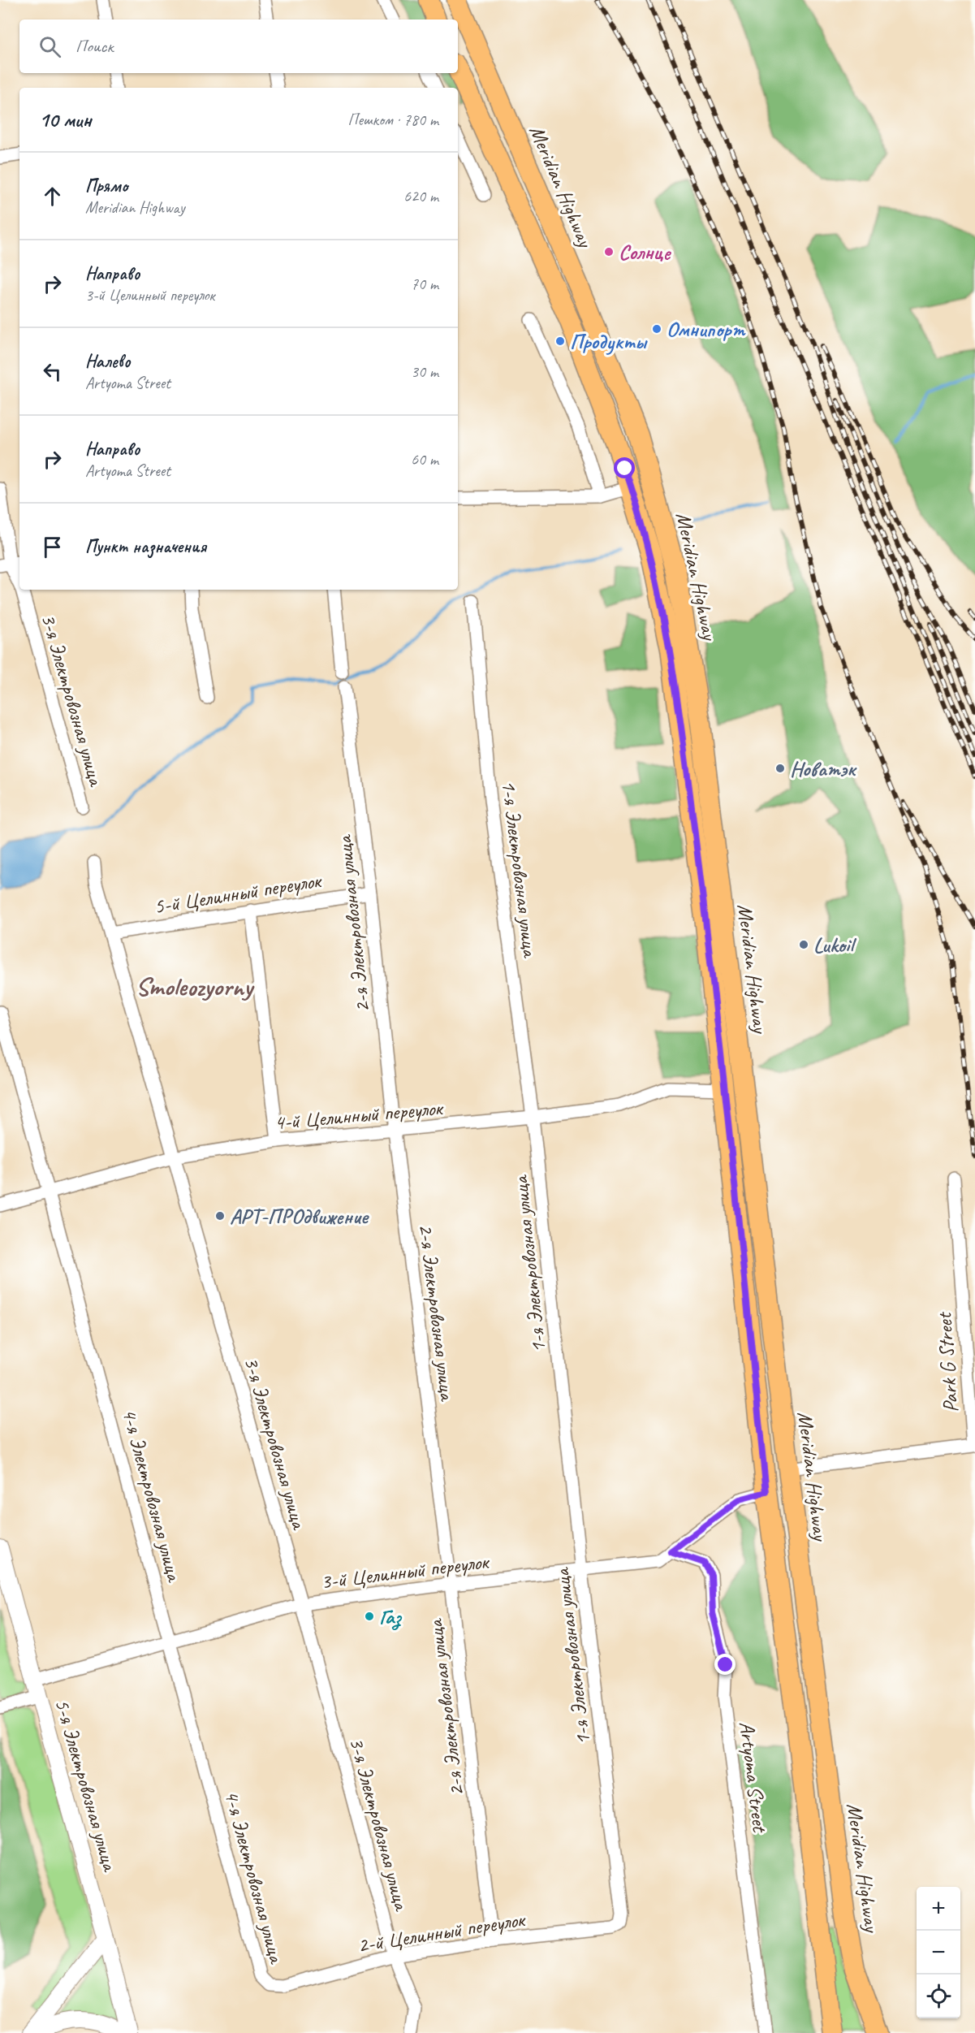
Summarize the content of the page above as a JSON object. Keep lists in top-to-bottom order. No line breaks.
{"streets":{"main road":["Meridian Highway"],"street":["3-я Электровозная улица","1-я Электровозная улица","5-й Целинный переулок","2-я Электровозная улица","4-й Целинный переулок","Park G Street","4-я Электровозная улица","3-й Целинный переулок","Artyoma Street","5-я Электровозная улица","2-й Целинный переулок"]},"crossings":[["Meridian Highway","4-й Целинный переулок"],["Meridian Highway","Park G Street"],["Meridian Highway","3-й Целинный переулок"],["3-я Электровозная улица","5-й Целинный переулок"],["3-я Электровозная улица","4-й Целинный переулок"],["3-я Электровозная улица","3-й Целинный переулок"],["3-я Электровозная улица","2-й Целинный переулок"],["1-я Электровозная улица","4-й Целинный переулок"],["1-я Электровозная улица","3-й Целинный переулок"],["1-я Электровозная улица","2-й Целинный переулок"],["5-й Целинный переулок","2-я Электровозная улица"],["2-я Электровозная улица","4-й Целинный переулок"],["2-я Электровозная улица","3-й Целинный переулок"],["2-я Электровозная улица","2-й Целинный переулок"],["4-й Целинный переулок","4-я Электровозная улица"],["4-я Электровозная улица","3-й Целинный переулок"],["4-я Электровозная улица","2-й Целинный переулок"],["3-й Целинный переулок","Artyoma Street"],["3-й Целинный переулок","5-я Электровозная улица"]],"districts":["Smoleozyorny"],"places":["Солнце","Омнипорт","Продукты","Новатэк","Lukoil","АРТ-ПРОдвижение","Газ"],"page":{"search":"Поиск","heading":["10 мин","Пешком · 780 m"],"list":[["Прямо","Meridian Highway","620 m"],["Направо","3-й Целинный переулок","70 m"],["Налево","Artyoma Street","30 m"],["Направо","Artyoma Street","60 m"],"Пункт назначения"],"map_buttons":["+","−"]}}
